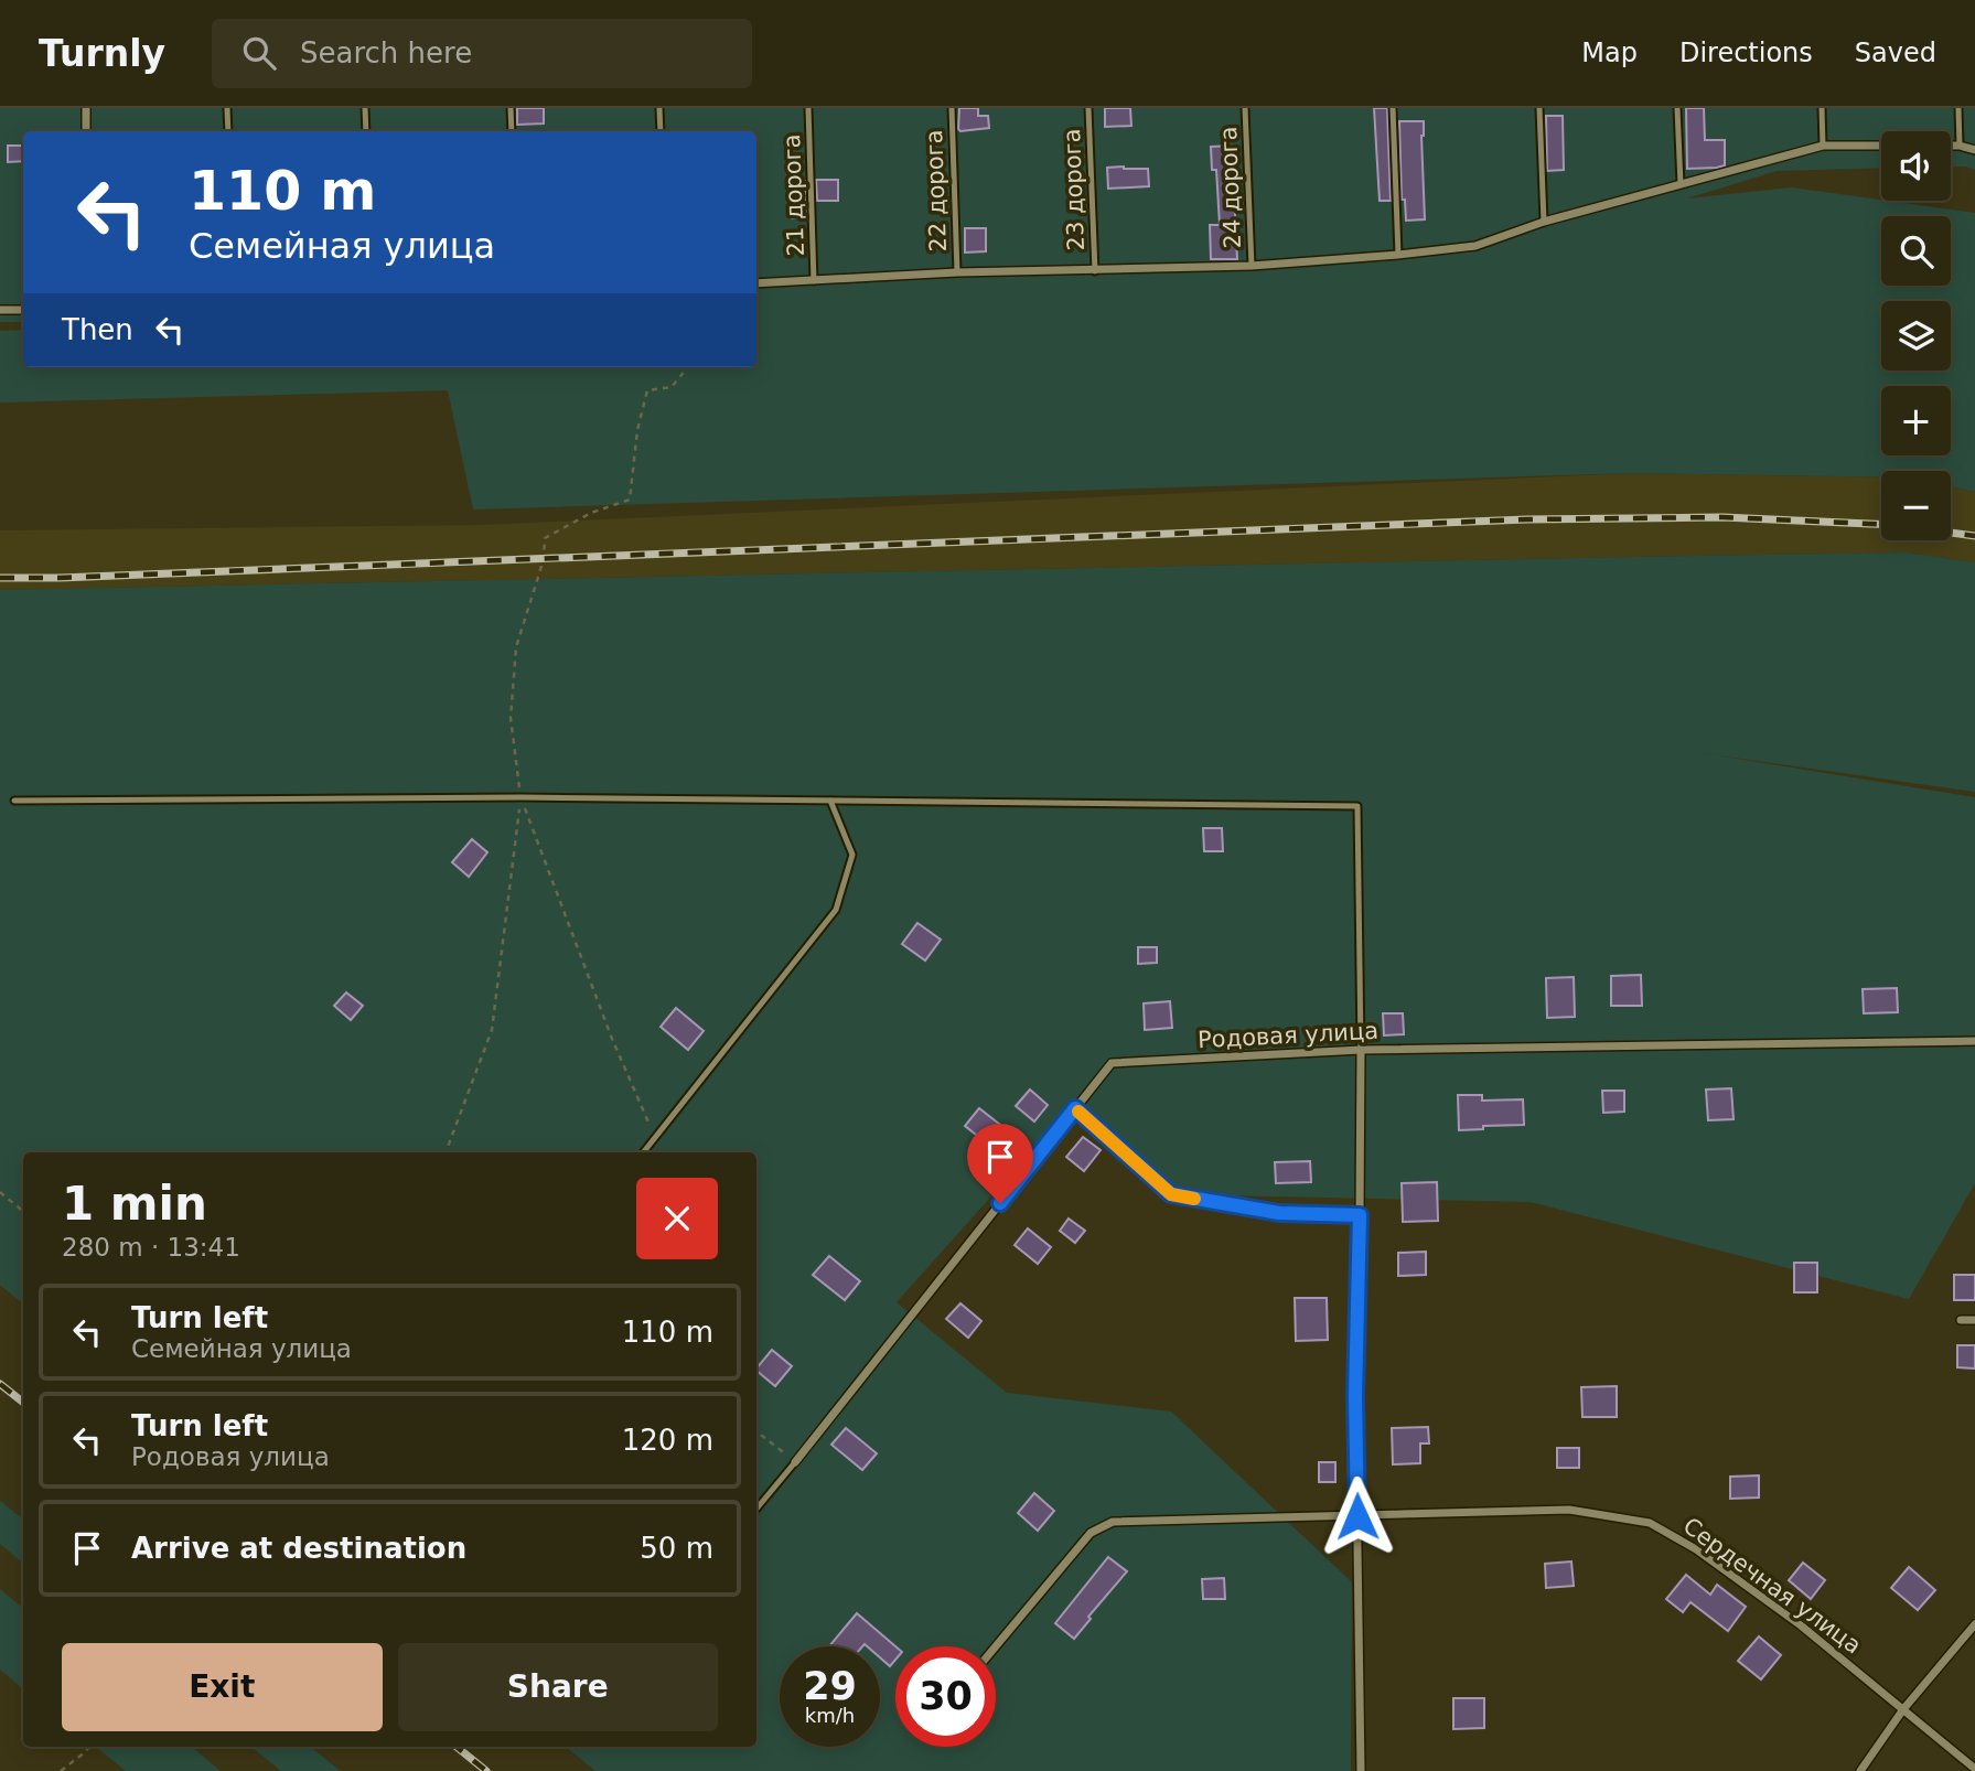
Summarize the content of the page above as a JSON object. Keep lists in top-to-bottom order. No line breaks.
{"streets":{"street":["Родовая улица","Сердечная улица"],"lane":["24 дорога","23 дорога","22 дорога","21 дорога"]},"page":{"header":"Turnly","search":"Search here","nav":["Map","Directions","Saved"],"map_buttons":["+","−"],"turn":["110 m","Семейная улица"],"then":"Then","heading":["1 min","280 m · 13:41"],"list":[{"name":"Turn left","note":"Семейная улица","value":"110 m"},{"name":"Turn left","note":"Родовая улица","value":"120 m"},{"name":"Arrive at destination","value":"50 m"}],"buttons":["Exit","Share"],"speed":"29 km/h","limit":"30"}}
